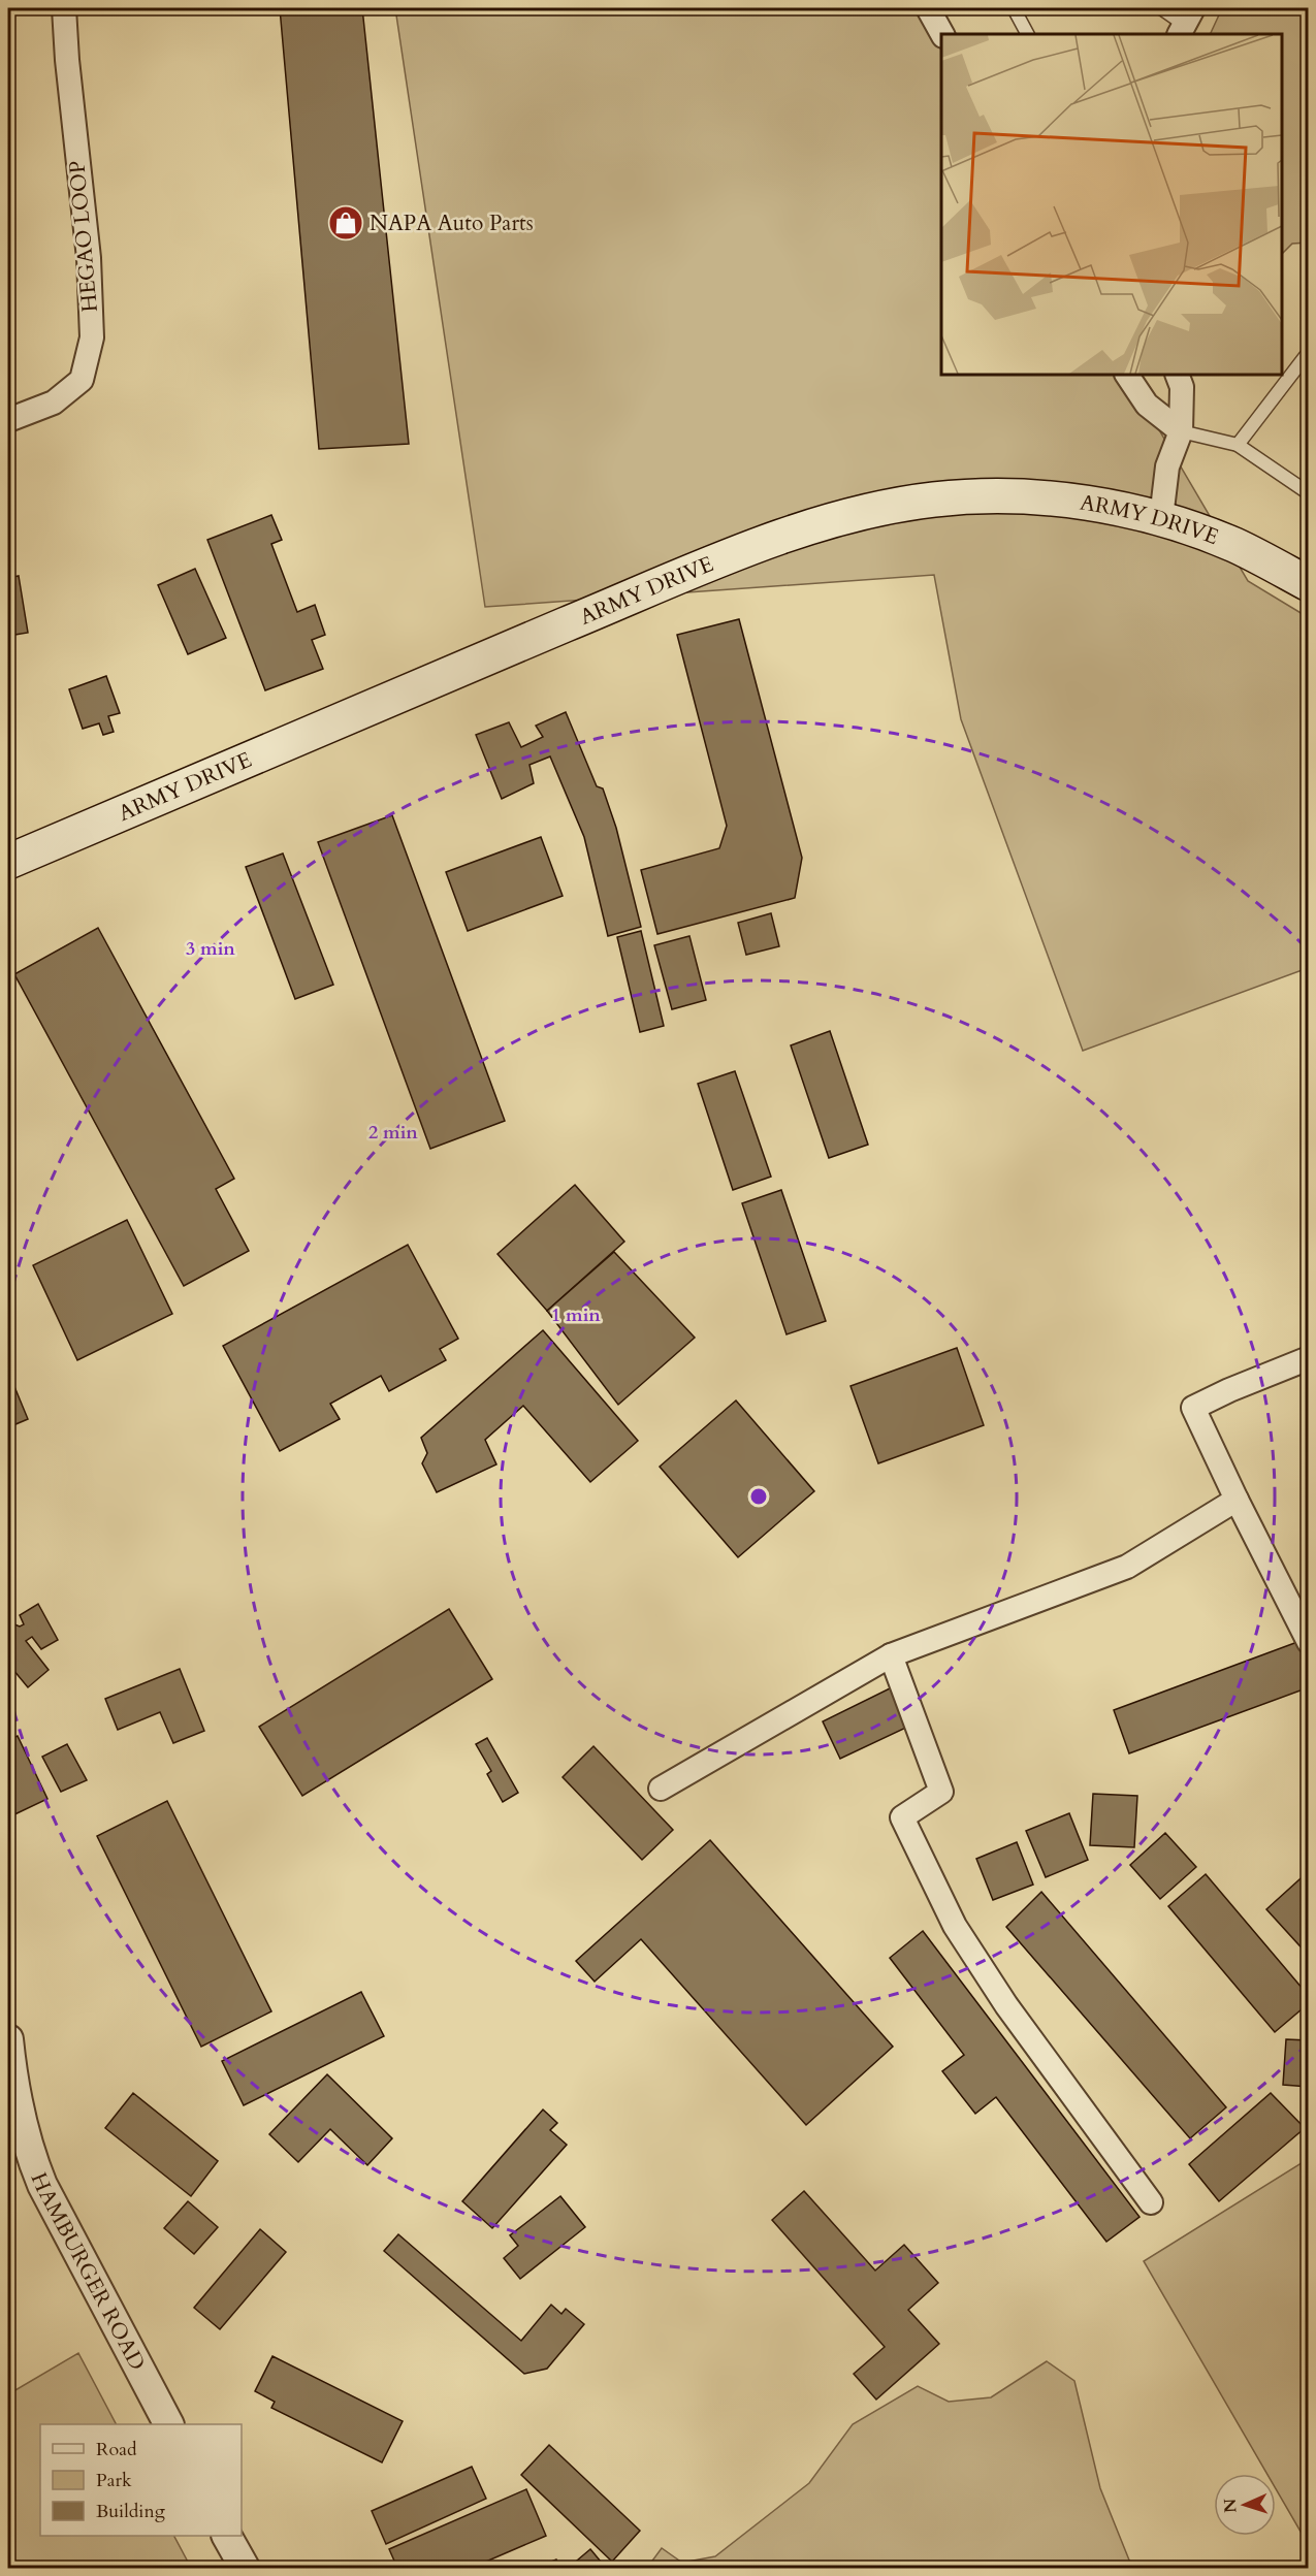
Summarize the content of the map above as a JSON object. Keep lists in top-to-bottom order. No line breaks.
{"streets":{"main road":["ARMY DRIVE"],"street":["HEGAO LOOP","HAMBURGER ROAD"]},"places":{"shop":["NAPA Auto Parts"]},"legend":["Road","Park","Building"],"north":"left","rings":["3 min","2 min","1 min"]}
